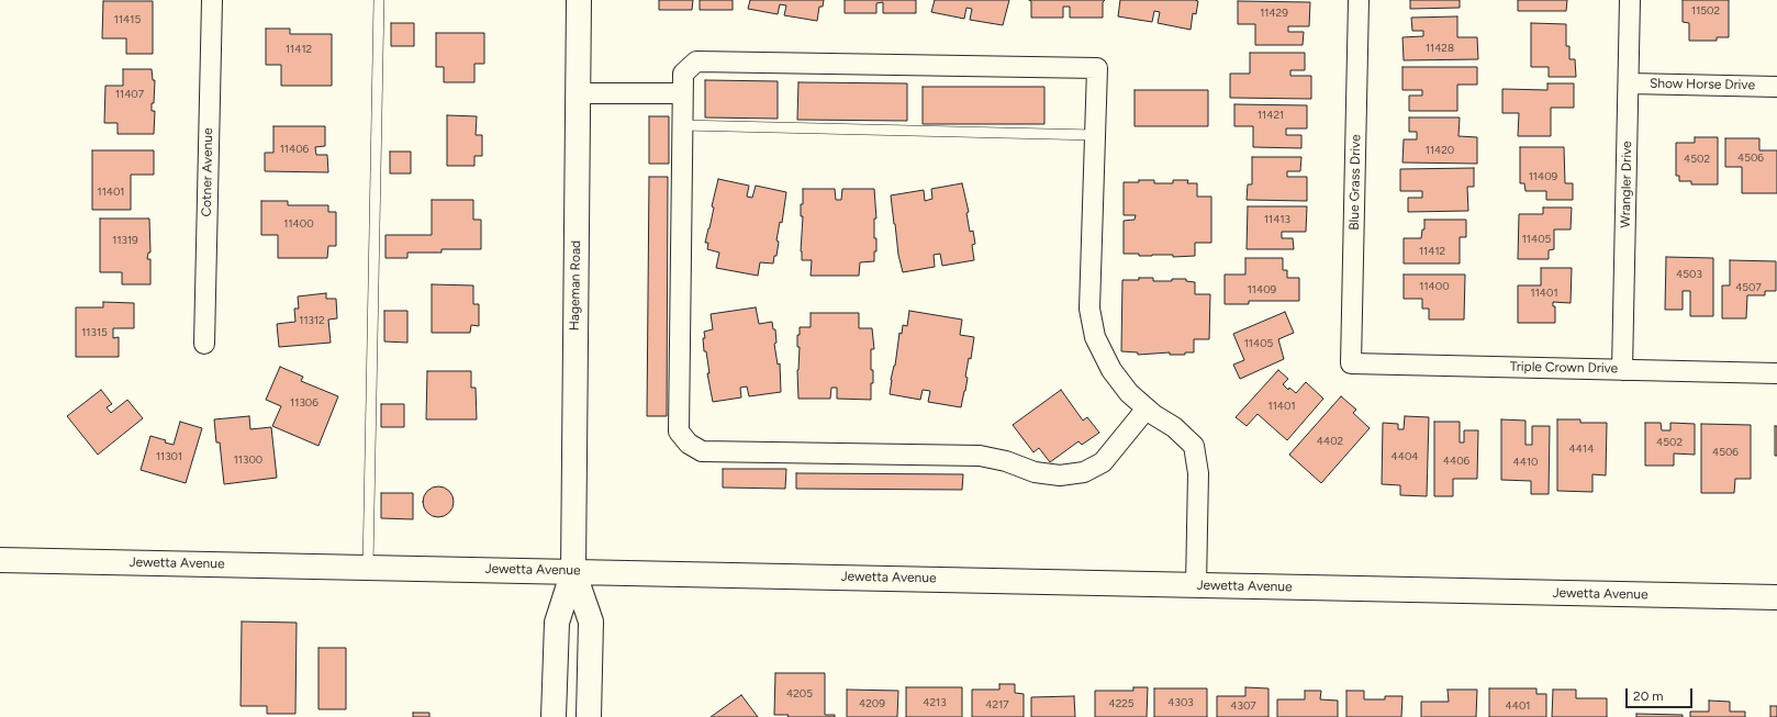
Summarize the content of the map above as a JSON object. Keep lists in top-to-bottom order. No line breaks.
{"streets":{"street":["Show Horse Drive","Cotner Avenue","Blue Grass Drive","Wrangler Drive","Hageman Road","Triple Crown Drive","Jewetta Avenue"]},"crossings":[["Show Horse Drive","Wrangler Drive"],["Blue Grass Drive","Triple Crown Drive"],["Wrangler Drive","Triple Crown Drive"],["Hageman Road","Jewetta Avenue"]],"house_numbers":["11502","11429","11415","11428","11412","11407","11421","11406","11420","4506","4502","11409","11401","11413","11400","11405","11319","11412","4503","11400","4507","11409","11401","11312","11315","11405","11306","11401","4402","4502","4414","4506","11301","4404","11300","4406","4410","4205","4213","4303","4209","4225","4217","4307","4401"],"scale_bar":"20 m"}
